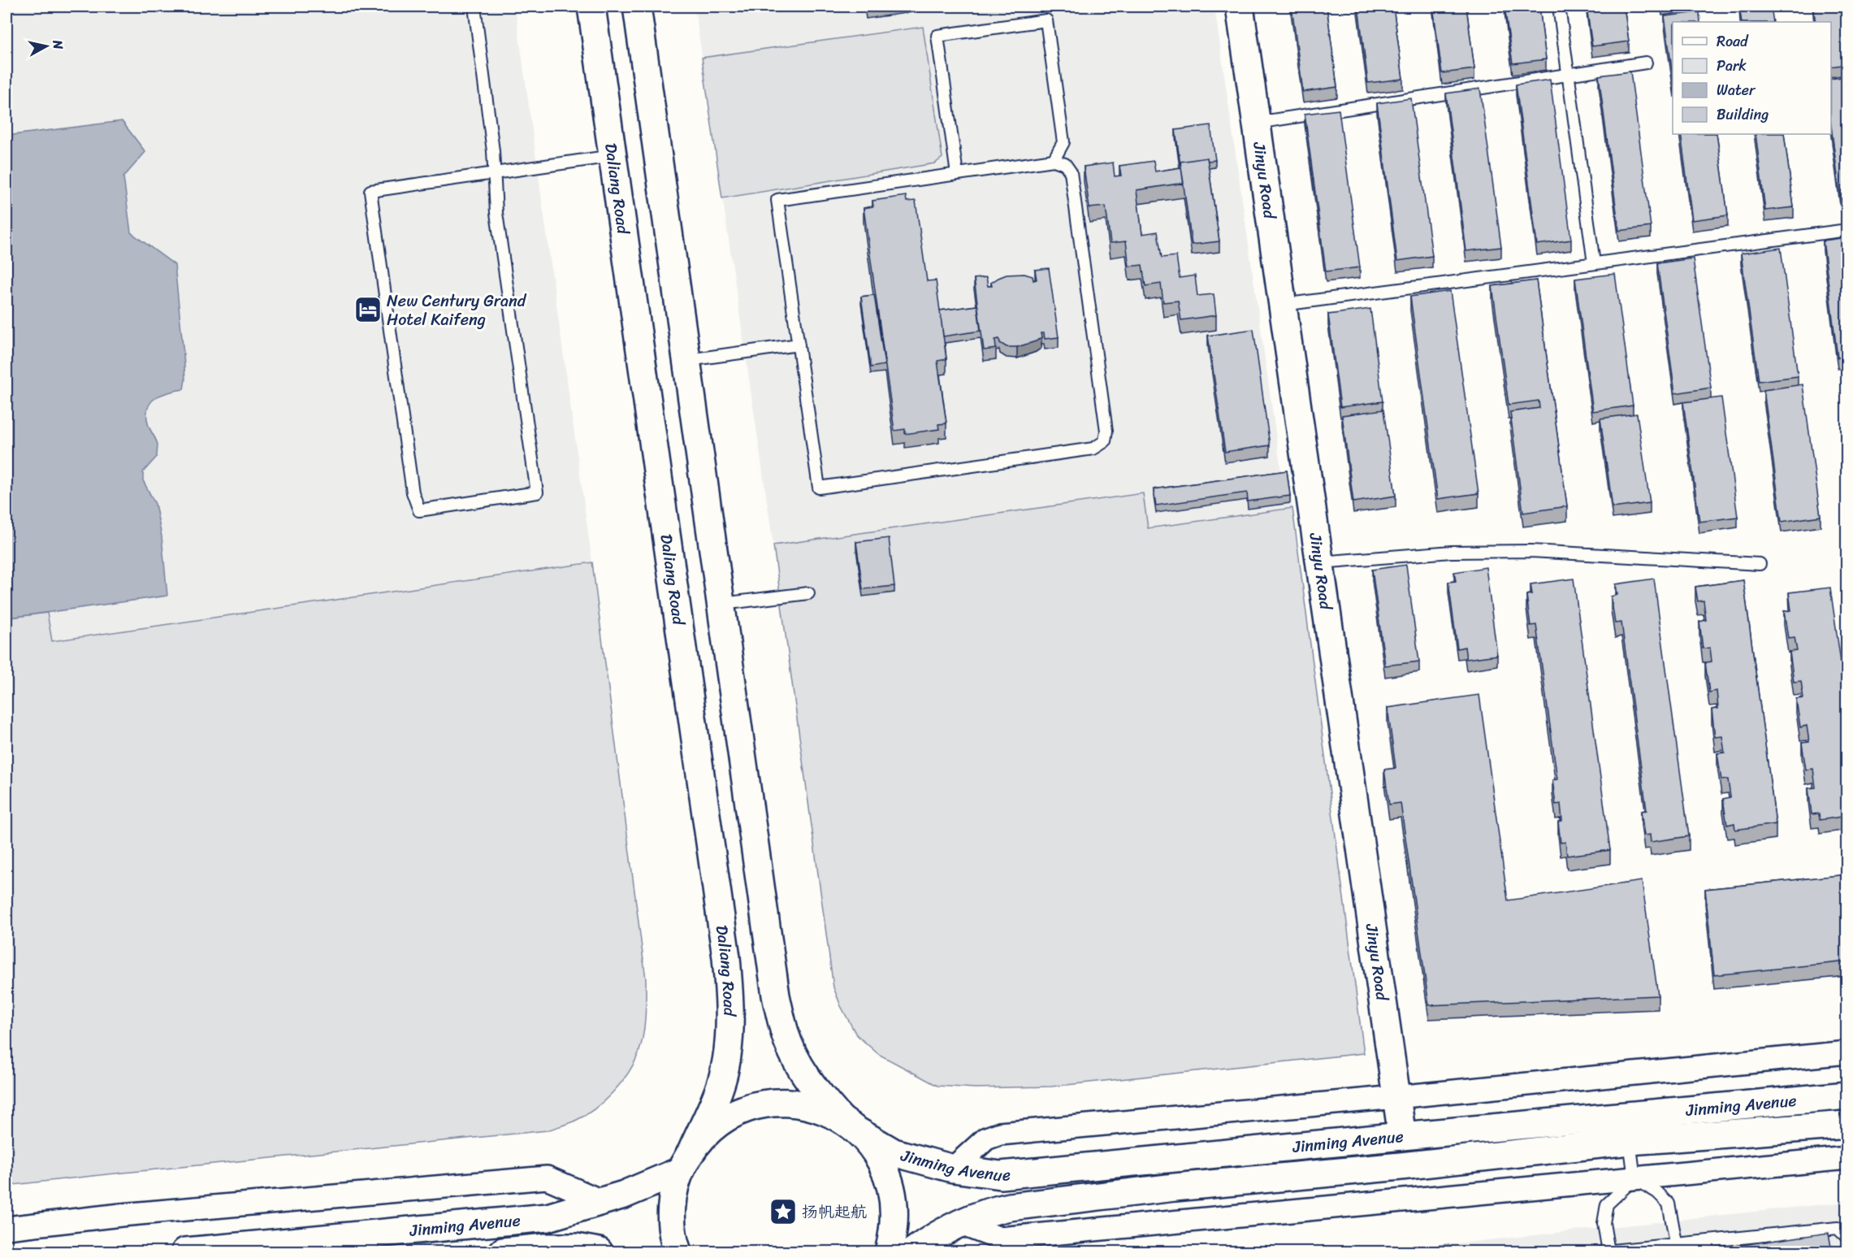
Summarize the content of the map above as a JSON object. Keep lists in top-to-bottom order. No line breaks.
{"streets":{"main road":["Jinyu Road","Daliang Road","Jinming Avenue"]},"crossings":[["Jinyu Road","Jinming Avenue"],["Daliang Road","Jinming Avenue"]],"places":{"hotel":["New Century Grand Hotel Kaifeng"],"place":["扬帆起航"]},"legend":["Road","Park","Water","Building"],"north":"right"}
